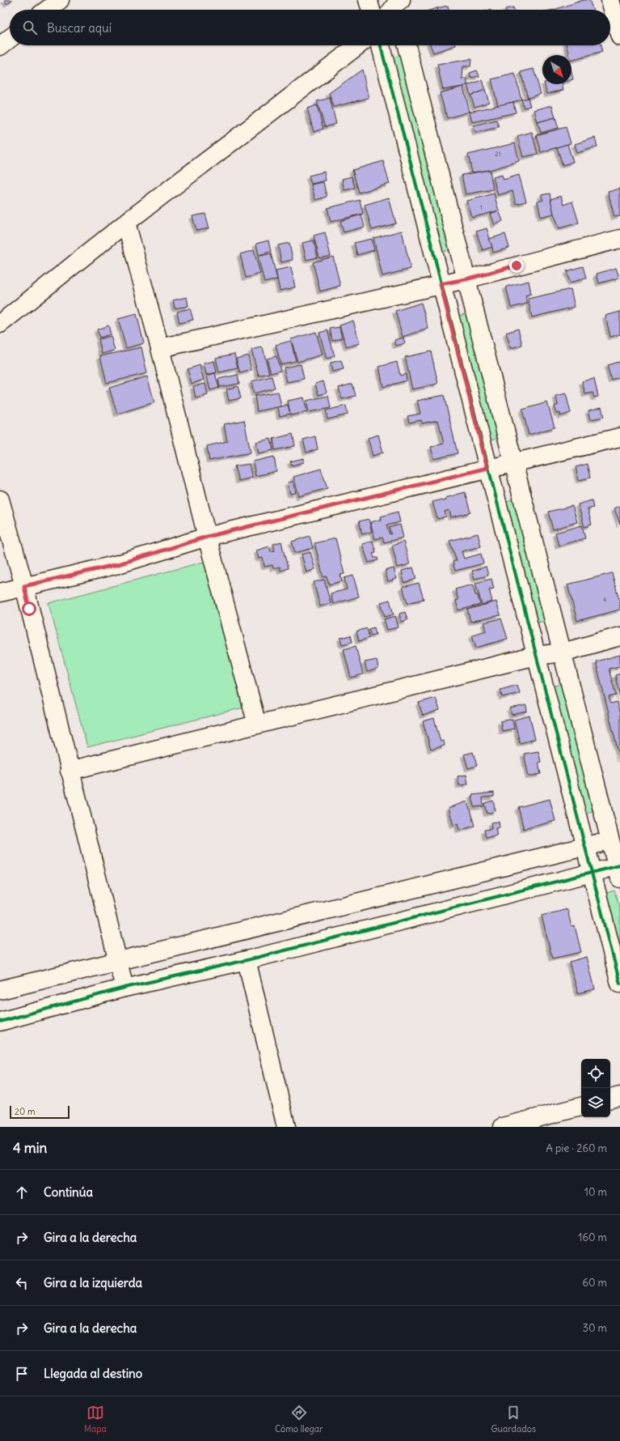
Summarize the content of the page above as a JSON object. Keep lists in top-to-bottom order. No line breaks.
{"house_numbers":["21","1","4"],"scale_bar":"20 m","north":"bottom right","page":{"search":"Buscar aquí","scale":"20 m","heading":["4 min","A pie · 260 m"],"list":[["Continúa","10 m"],["Gira a la derecha","160 m"],["Gira a la izquierda","60 m"],["Gira a la derecha","30 m"],"Llegada al destino"],"nav":["Mapa","Cómo llegar","Guardados"]}}
